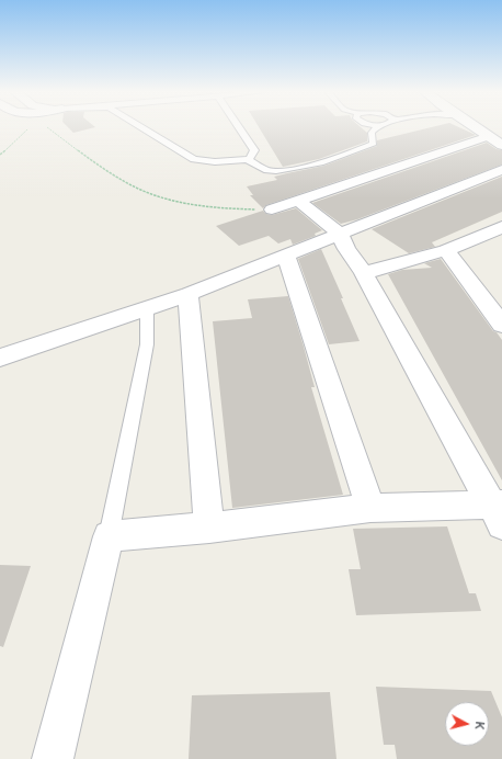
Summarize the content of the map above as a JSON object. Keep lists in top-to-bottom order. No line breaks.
{"north":"right"}
